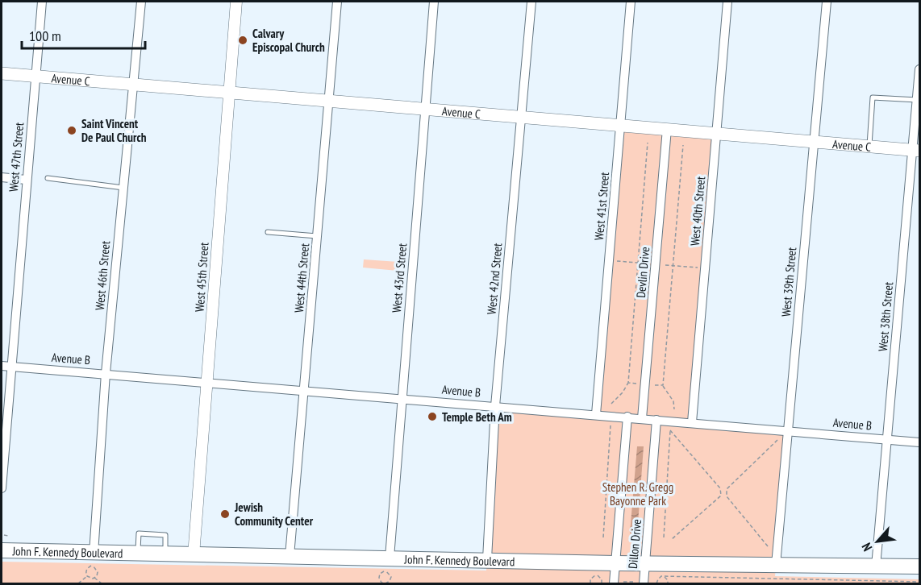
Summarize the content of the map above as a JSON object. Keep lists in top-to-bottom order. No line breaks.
{"streets":{"main road":["Avenue C","John F. Kennedy Boulevard"],"street":["West 47th Street","West 41st Street","West 40th Street","Devlin Drive","West 46th Street","West 45th Street","West 44th Street","West 43rd Street","West 42nd Street","West 39th Street","West 38th Street","Avenue B","Dillon Drive"]},"crossings":[["Avenue C","West 47th Street"],["Avenue C","West 41st Street"],["Avenue C","West 40th Street"],["Avenue C","Devlin Drive"],["Avenue C","West 46th Street"],["Avenue C","West 45th Street"],["Avenue C","West 44th Street"],["Avenue C","West 43rd Street"],["Avenue C","West 42nd Street"],["Avenue C","West 39th Street"],["Avenue C","West 38th Street"],["West 47th Street","Avenue B"],["West 41st Street","Avenue B"],["West 40th Street","Avenue B"],["Devlin Drive","Avenue B"],["West 46th Street","Avenue B"],["West 46th Street","John F. Kennedy Boulevard"],["West 45th Street","Avenue B"],["West 45th Street","John F. Kennedy Boulevard"],["West 44th Street","Avenue B"],["West 44th Street","John F. Kennedy Boulevard"],["West 43rd Street","Avenue B"],["West 43rd Street","John F. Kennedy Boulevard"],["West 42nd Street","Avenue B"],["West 42nd Street","John F. Kennedy Boulevard"],["West 39th Street","Avenue B"],["West 39th Street","John F. Kennedy Boulevard"],["West 38th Street","Avenue B"],["West 38th Street","John F. Kennedy Boulevard"],["Avenue B","Dillon Drive"],["Dillon Drive","John F. Kennedy Boulevard"]],"parks":["Stephen R. Gregg Bayonne Park"],"places":["Calvary Episcopal Church","Saint Vincent De Paul Church","Temple Beth Am","Jewish Community Center"],"scale_bar":"100 m","north":"bottom left"}
